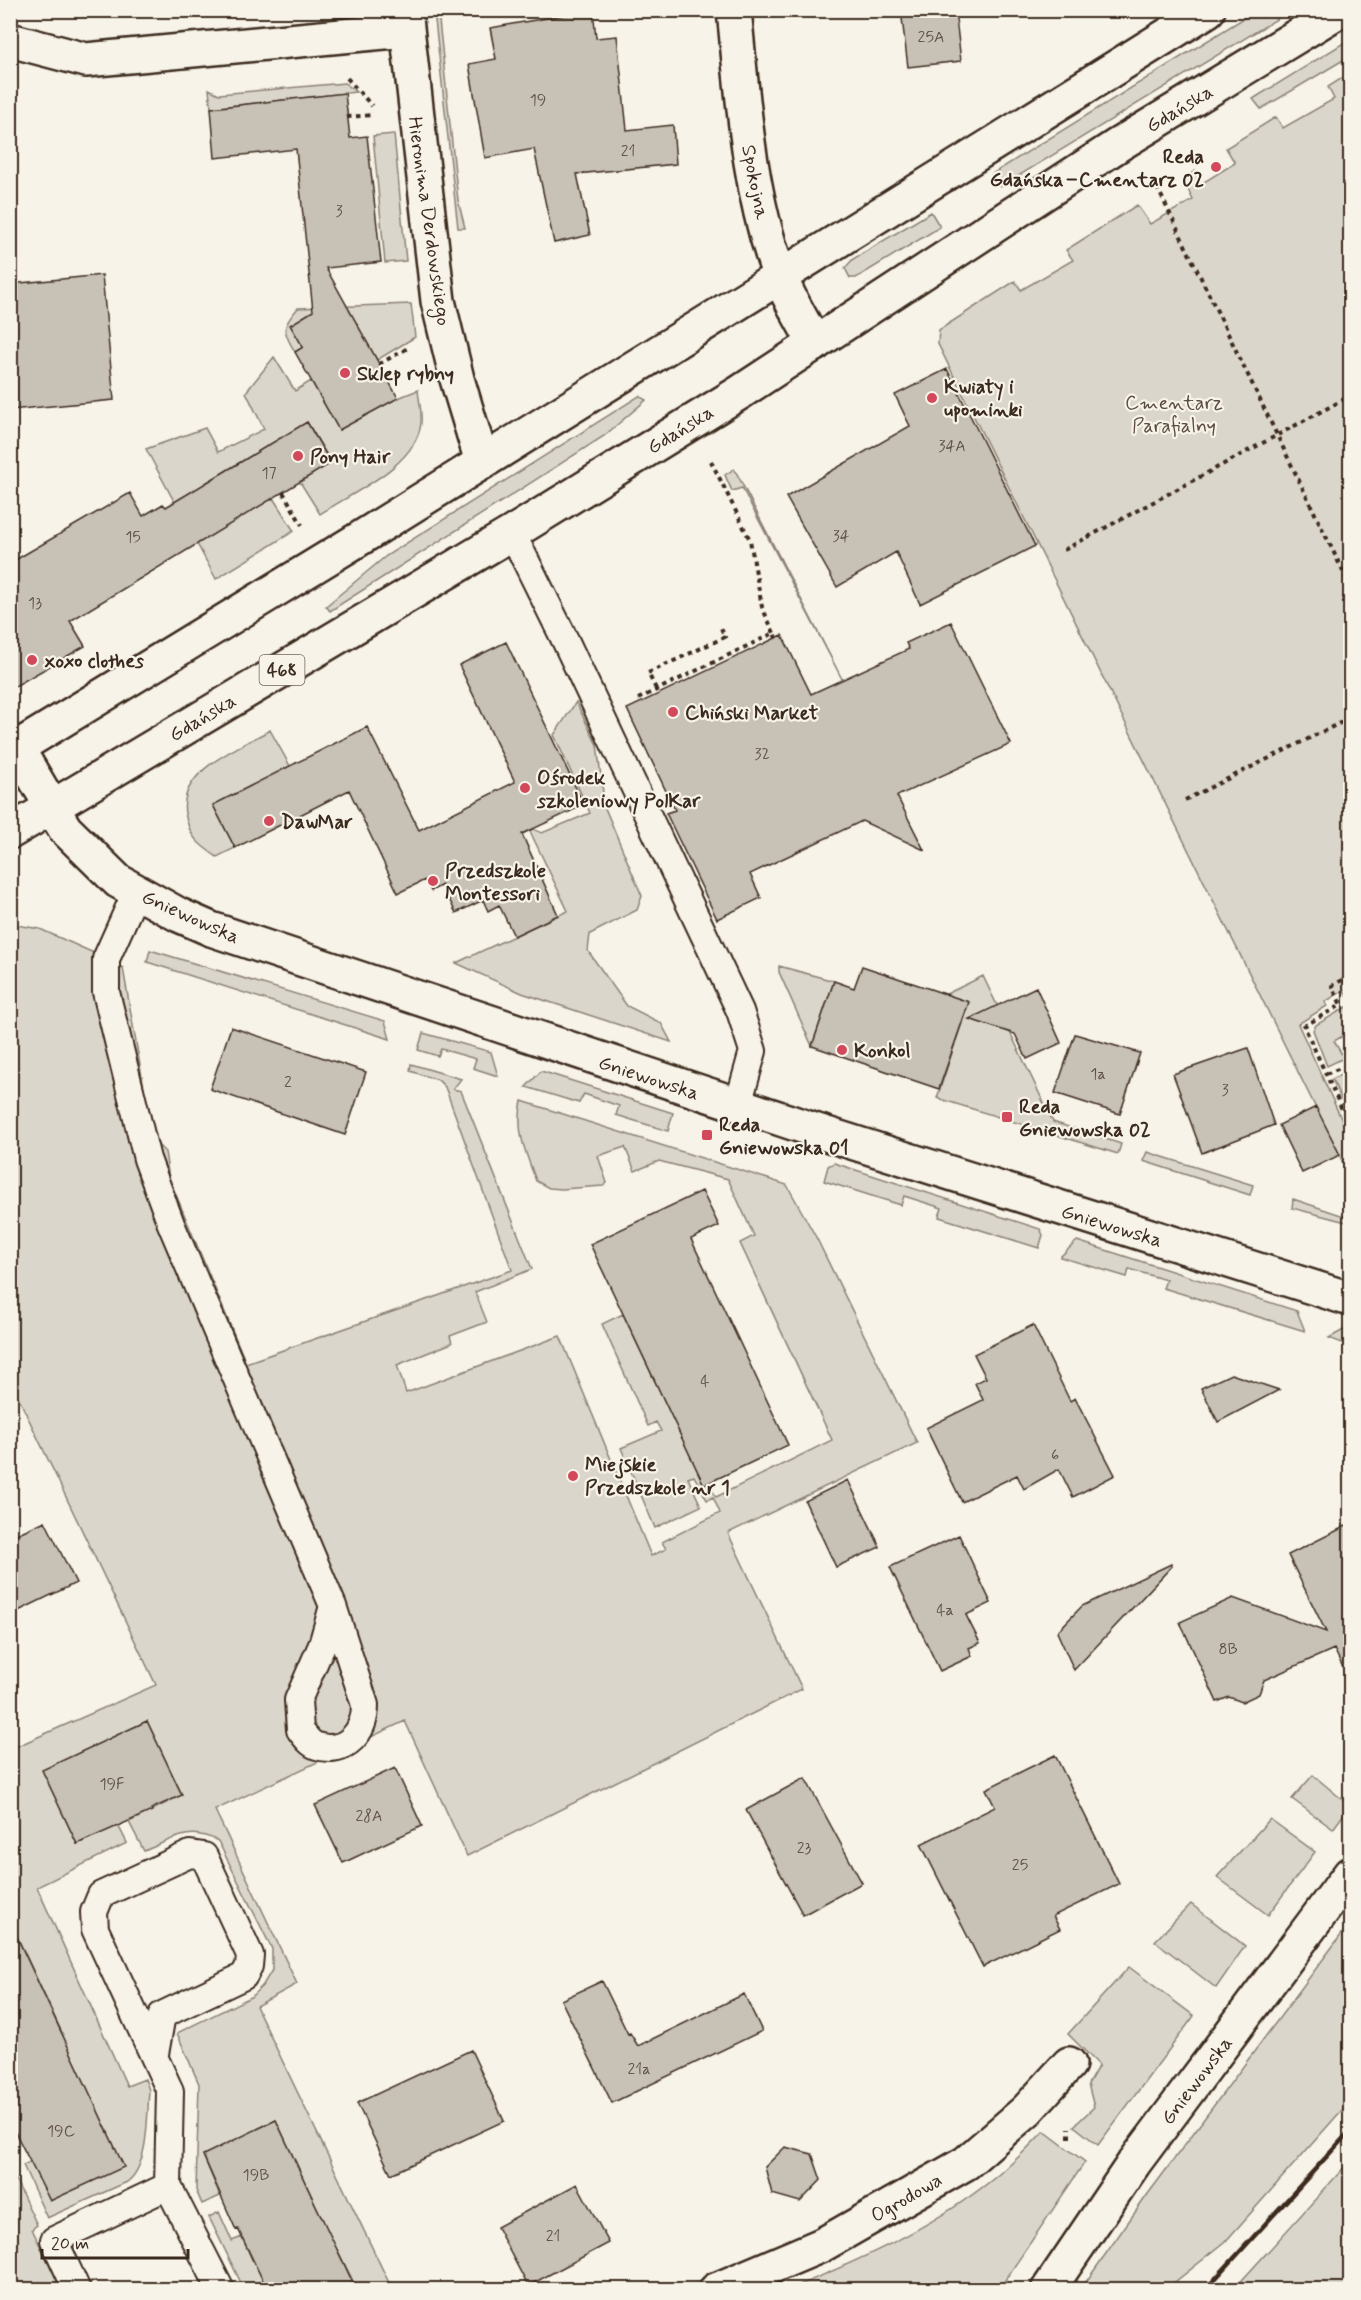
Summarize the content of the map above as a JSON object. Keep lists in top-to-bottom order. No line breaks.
{"streets":{"street":["Gdańska","Spokojna","Hieronima Derdowskiego","468","Gniewowska","Ogrodowa"]},"crossings":[["Gdańska","Spokojna"],["Gdańska","Gniewowska"]],"parks":["Cmentarz Parafialny"],"places":{"other":["Reda Gdańska–Cmentarz 02","Sklep rybny","Kwiaty i upominki","Pony Hair","xoxo clothes","Chiński Market","Ośrodek szkoleniowy PolKar","DawMar","Przedszkole Montessori","Konkol","Miejskie Przedszkole nr 1"],"transit":["Reda Gniewowska 02","Reda Gniewowska 01"]},"house_numbers":["25A","19","21","3","34A","17","34","15","13","32","1a","2","3","4","6","4a","8B","19F","28A","23","25","21a","19C","19B","21"],"scale_bar":"20 m"}
